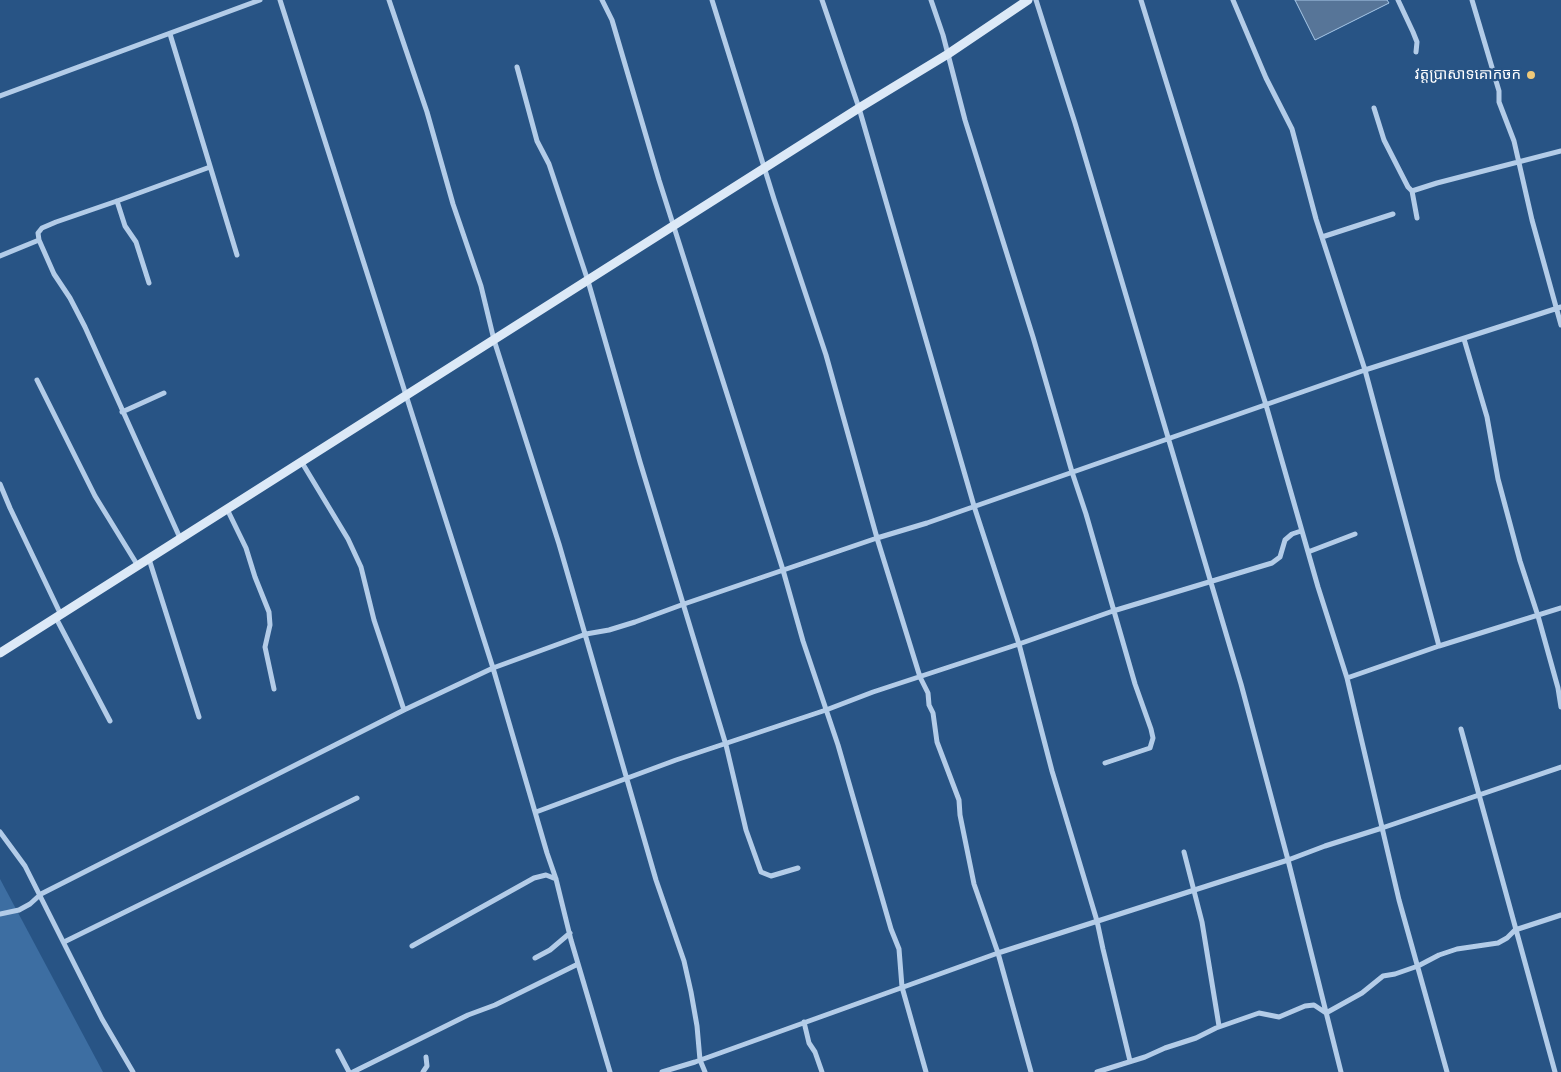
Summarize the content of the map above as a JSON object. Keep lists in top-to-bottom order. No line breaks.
{"places":["វត្តប្រាសាទគោកចក"]}
